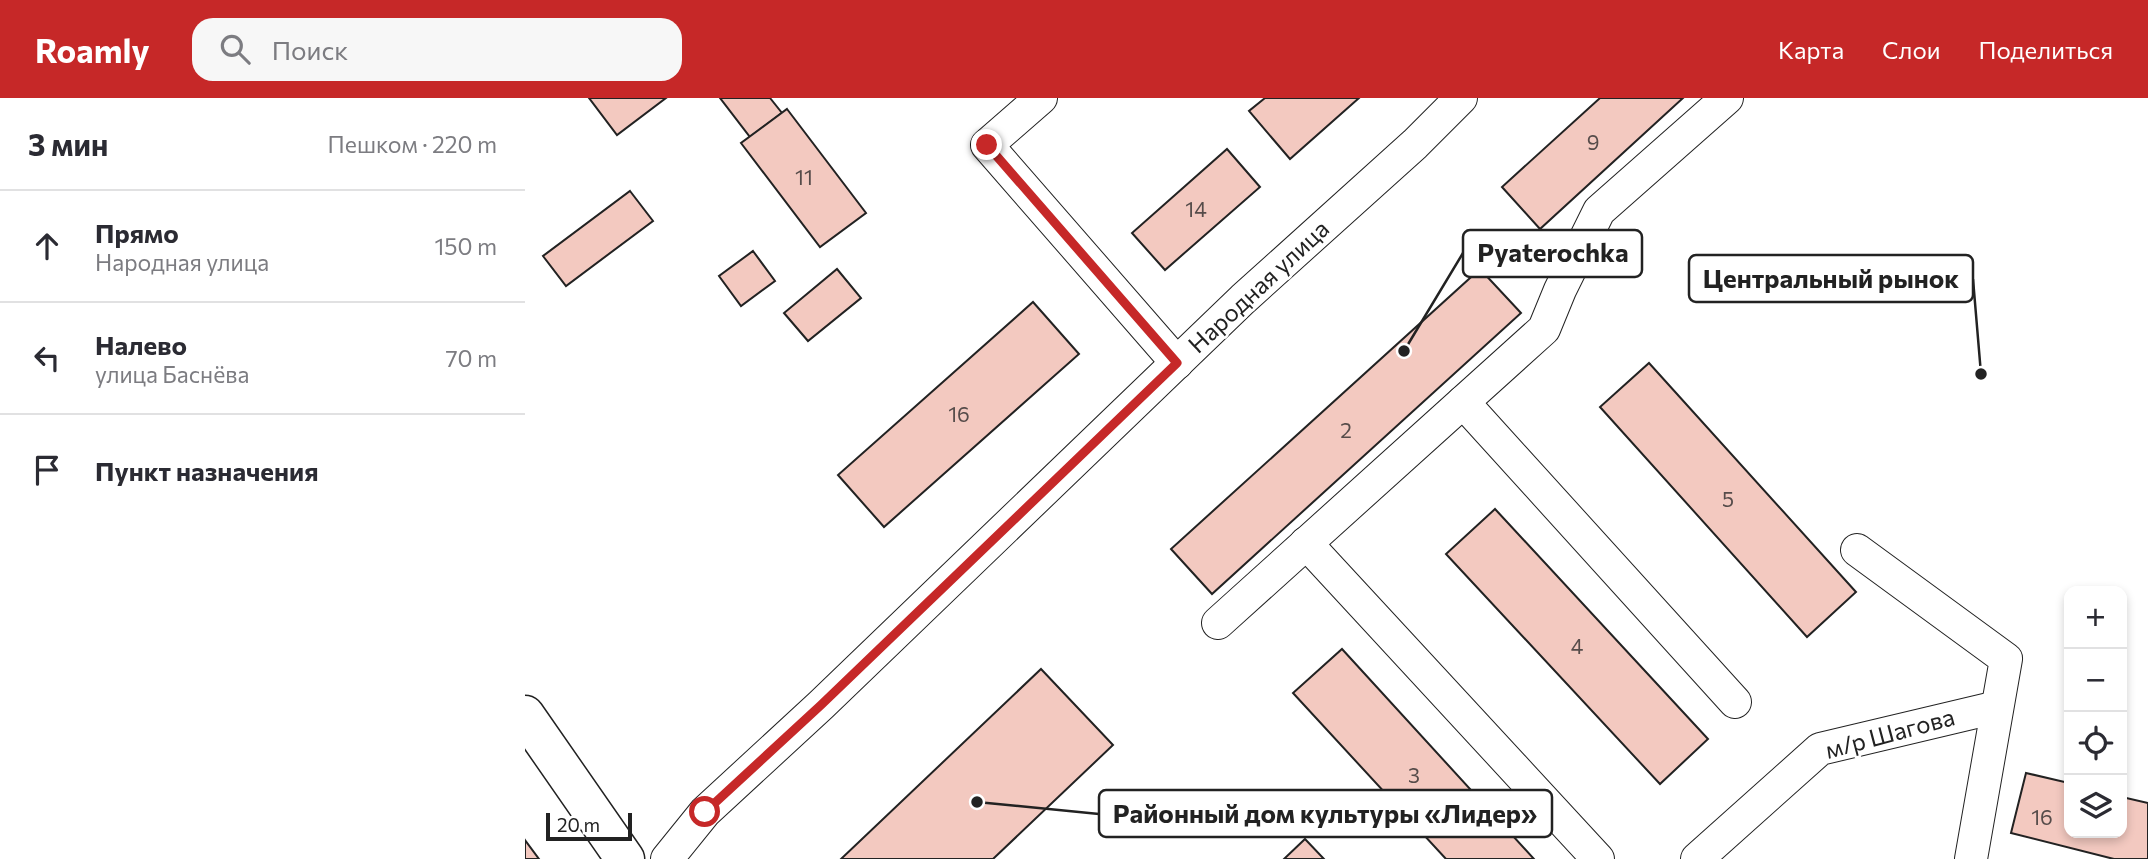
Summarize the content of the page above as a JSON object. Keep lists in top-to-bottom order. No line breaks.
{"streets":{"street":["Народная улица","м/р Шагова"]},"places":["Pyaterochka","Центральный рынок","Районный дом культуры «Лидер»"],"house_numbers":["9","11","14","16","2","5","4","3","16"],"scale_bar":"20 m","page":{"header":"Roamly","search":"Поиск","nav":["Карта","Слои","Поделиться"],"heading":["3 мин","Пешком · 220 m"],"list":[["Прямо","Народная улица","150 m"],["Налево","улица Баснёва","70 m"],"Пункт назначения"],"map_buttons":["+","−"],"scale":"20 m"}}
